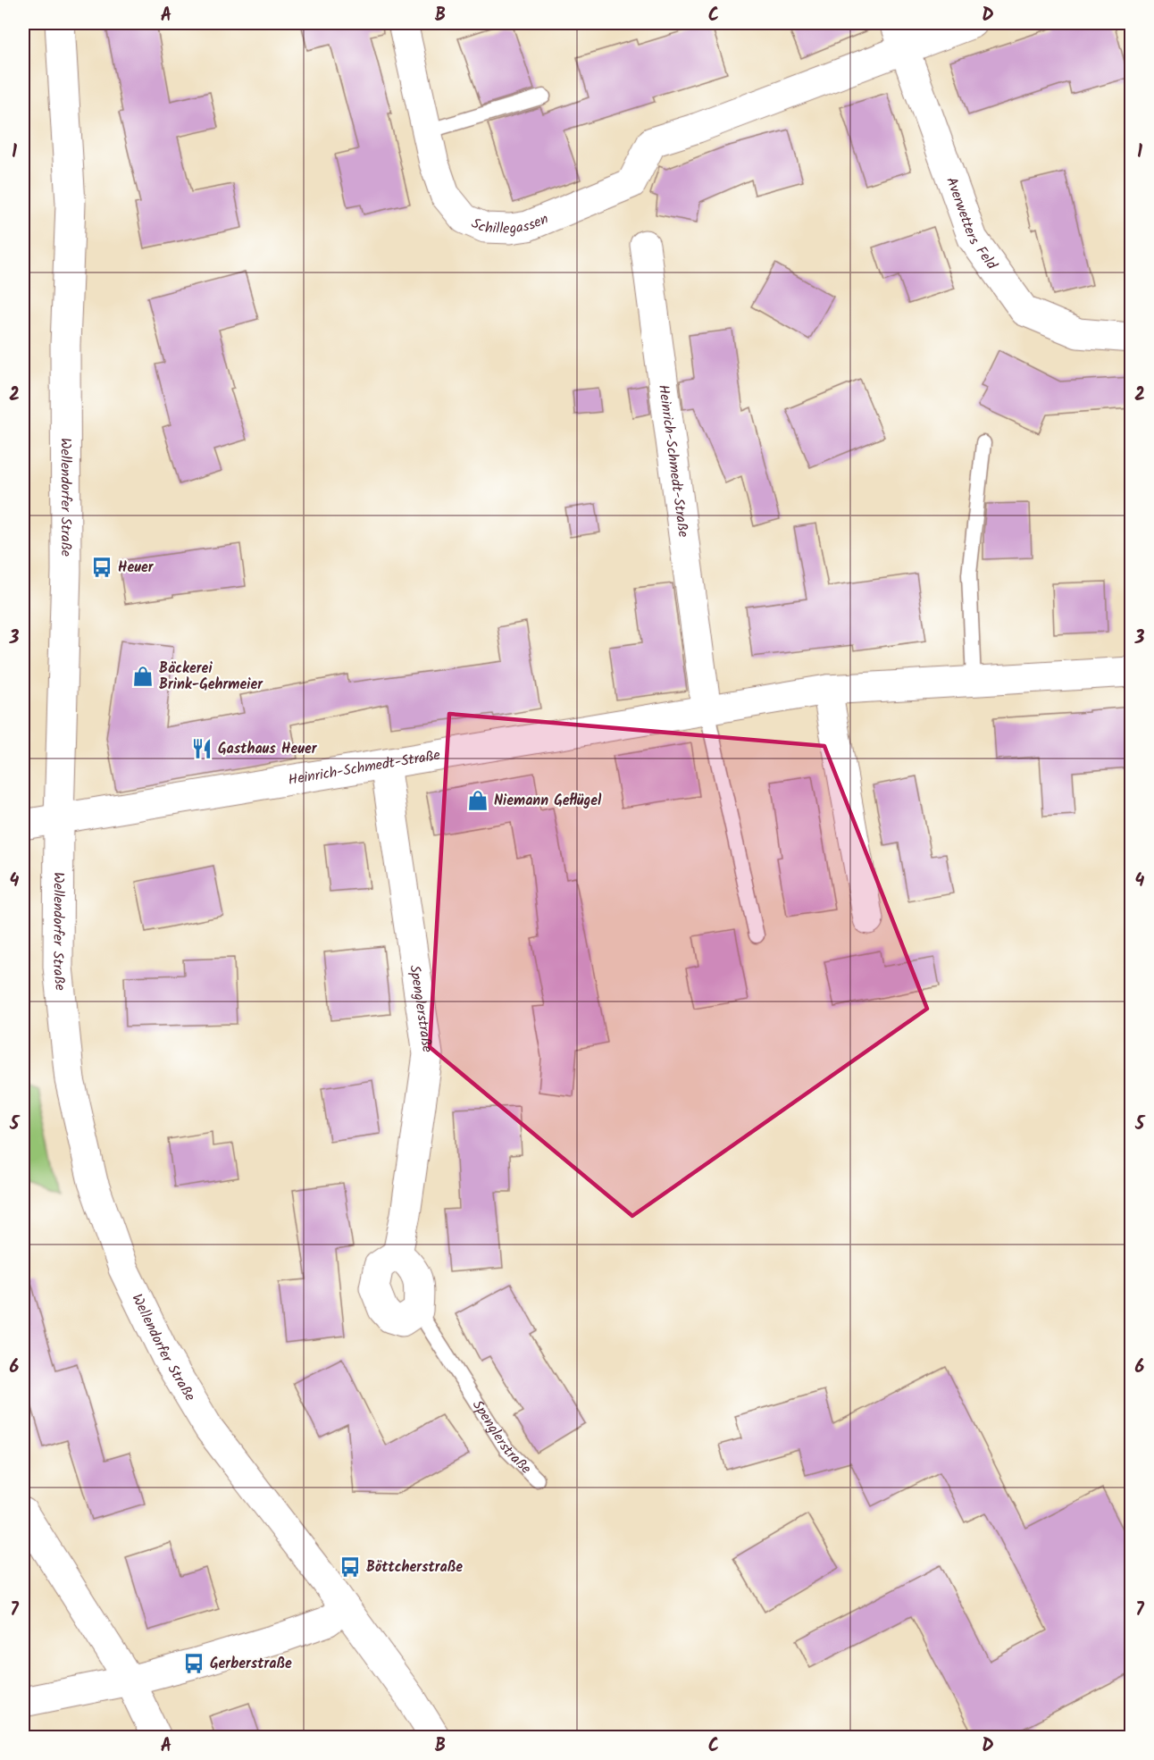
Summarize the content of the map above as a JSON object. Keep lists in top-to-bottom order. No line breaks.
{"streets":{"street":["Schillegassen","Averwetters Feld","Heinrich-Schmedt-Straße","Wellendorfer Straße","Spenglerstraße"]},"crossings":[["Schillegassen","Averwetters Feld"],["Heinrich-Schmedt-Straße","Wellendorfer Straße"],["Heinrich-Schmedt-Straße","Spenglerstraße"]],"places":{"bus stop":["Heuer","Böttcherstraße","Gerberstraße"],"shop":["Bäckerei Brink-Gehrmeier","Niemann Geflügel"],"restaurant":["Gasthaus Heuer"]},"grid":{"columns":["A","B","C","D"],"rows":["1","2","3","4","5","6","7"]}}
